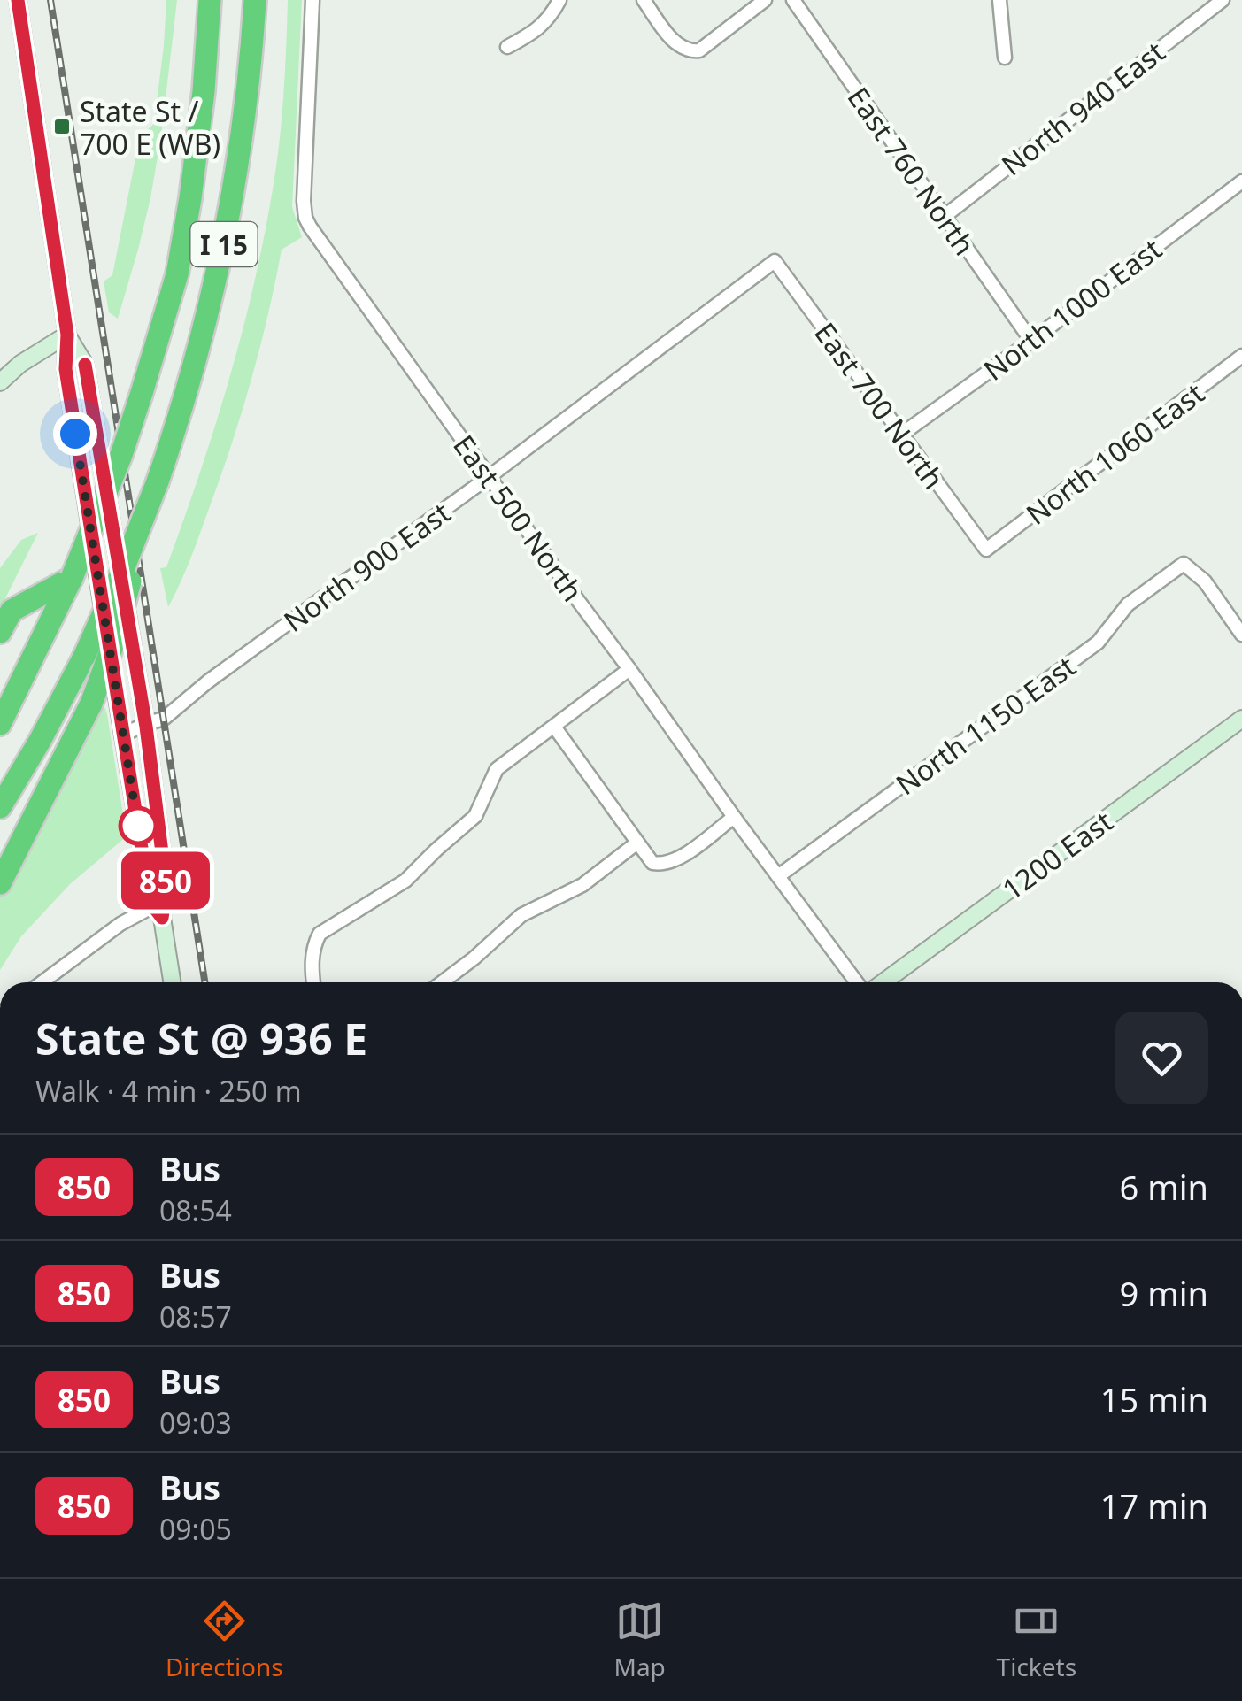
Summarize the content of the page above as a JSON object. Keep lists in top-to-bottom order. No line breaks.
{"streets":{"highway":["I 15"],"main road":["1200 East"],"street":["North 940 East","East 760 North","North 1000 East","East 700 North","North 1060 East","East 500 North","North 900 East","North 1150 East"]},"crossings":[["North 940 East","East 760 North"],["East 760 North","North 1000 East"],["North 1000 East","East 700 North"],["East 700 North","North 1060 East"],["East 700 North","North 900 East"],["East 500 North","North 900 East"],["East 500 North","North 1150 East"]],"places":{"transit":["State St / 700 E (WB)"]},"lines":["bus line 850"],"page":{"on_map":"850","heading":["State St @ 936 E","Walk · 4 min · 250 m"],"list":[{"mark":"850","name":"Bus","note":"08:54","value":"6 min"},{"mark":"850","name":"Bus","note":"08:57","value":"9 min"},{"mark":"850","name":"Bus","note":"09:03","value":"15 min"},{"mark":"850","name":"Bus","note":"09:05","value":"17 min"}],"tabs":["Directions","Map","Tickets"]}}
